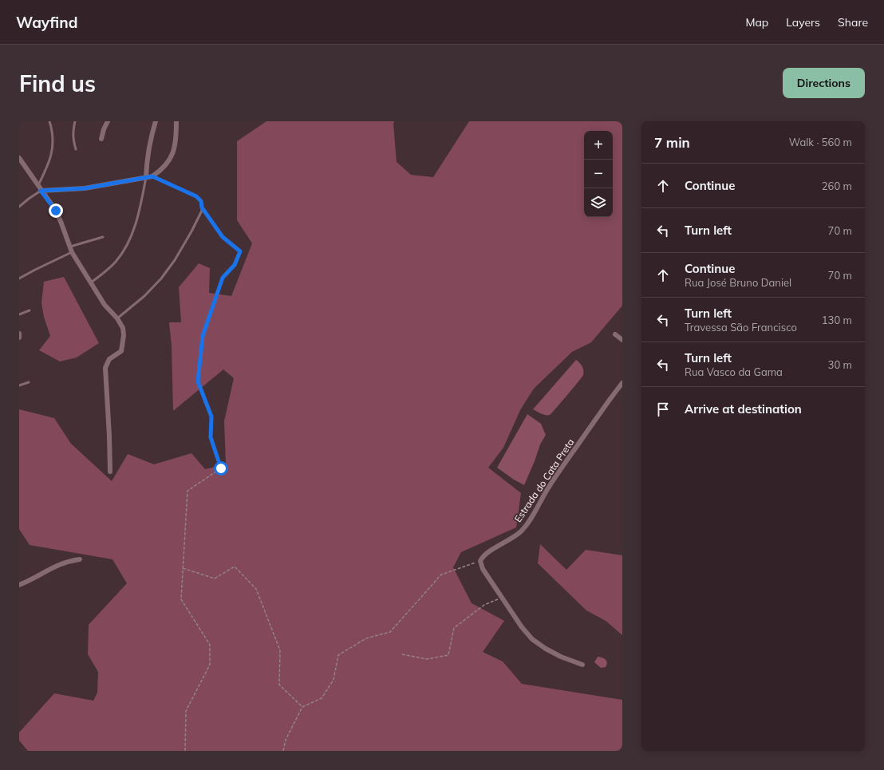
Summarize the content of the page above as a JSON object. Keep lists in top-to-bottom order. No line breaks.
{"streets":{"street":["Estrada do Cata Preta"]},"page":{"header":"Wayfind","nav":["Map","Layers","Share"],"buttons":"Directions","title":"Find us","heading":["7 min","Walk · 560 m"],"map_buttons":["+","−"],"list":[["Continue","260 m"],["Turn left","70 m"],["Continue","Rua José Bruno Daniel","70 m"],["Turn left","Travessa São Francisco","130 m"],["Turn left","Rua Vasco da Gama","30 m"],"Arrive at destination"]}}
